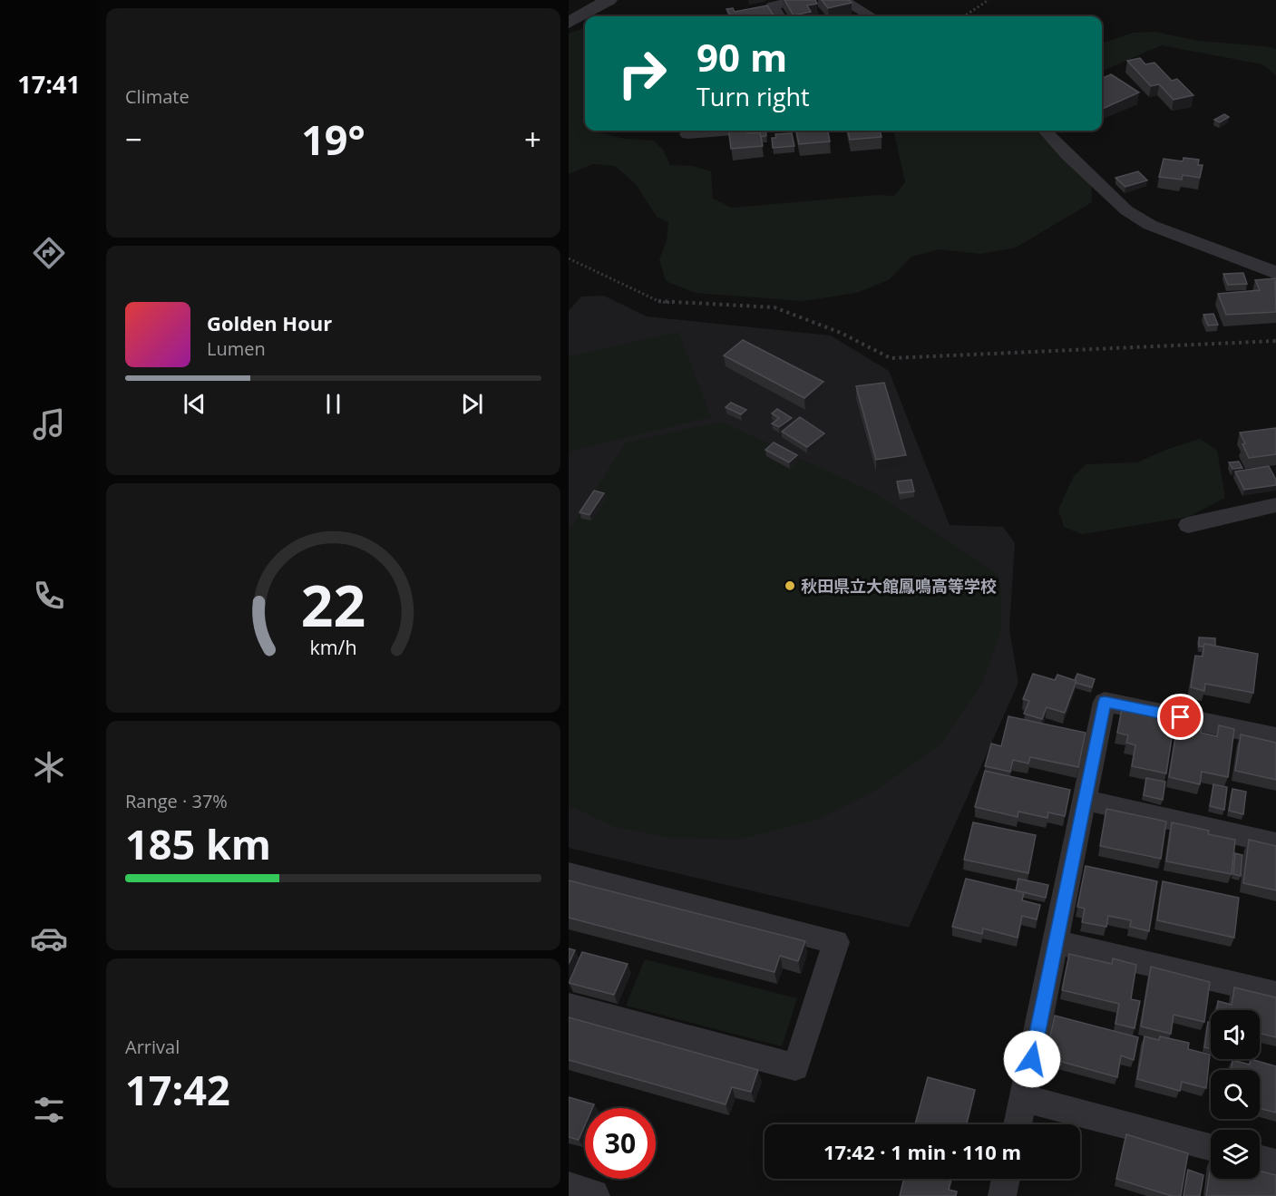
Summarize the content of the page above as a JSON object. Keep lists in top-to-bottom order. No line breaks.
{"places":["秋田県立大館鳳鳴高等学校"],"page":{"tabs":"17:41","tile":["Climate",["Range · 37%","185 km"],["Arrival","17:42"]],"turn":["90 m","Turn right"],"heat":["−","19°","+"],"song":["Golden Hour","Lumen"],"limit":"30","trip":"17:42 · 1 min · 110 m","gauge":["22","km/h"]}}
